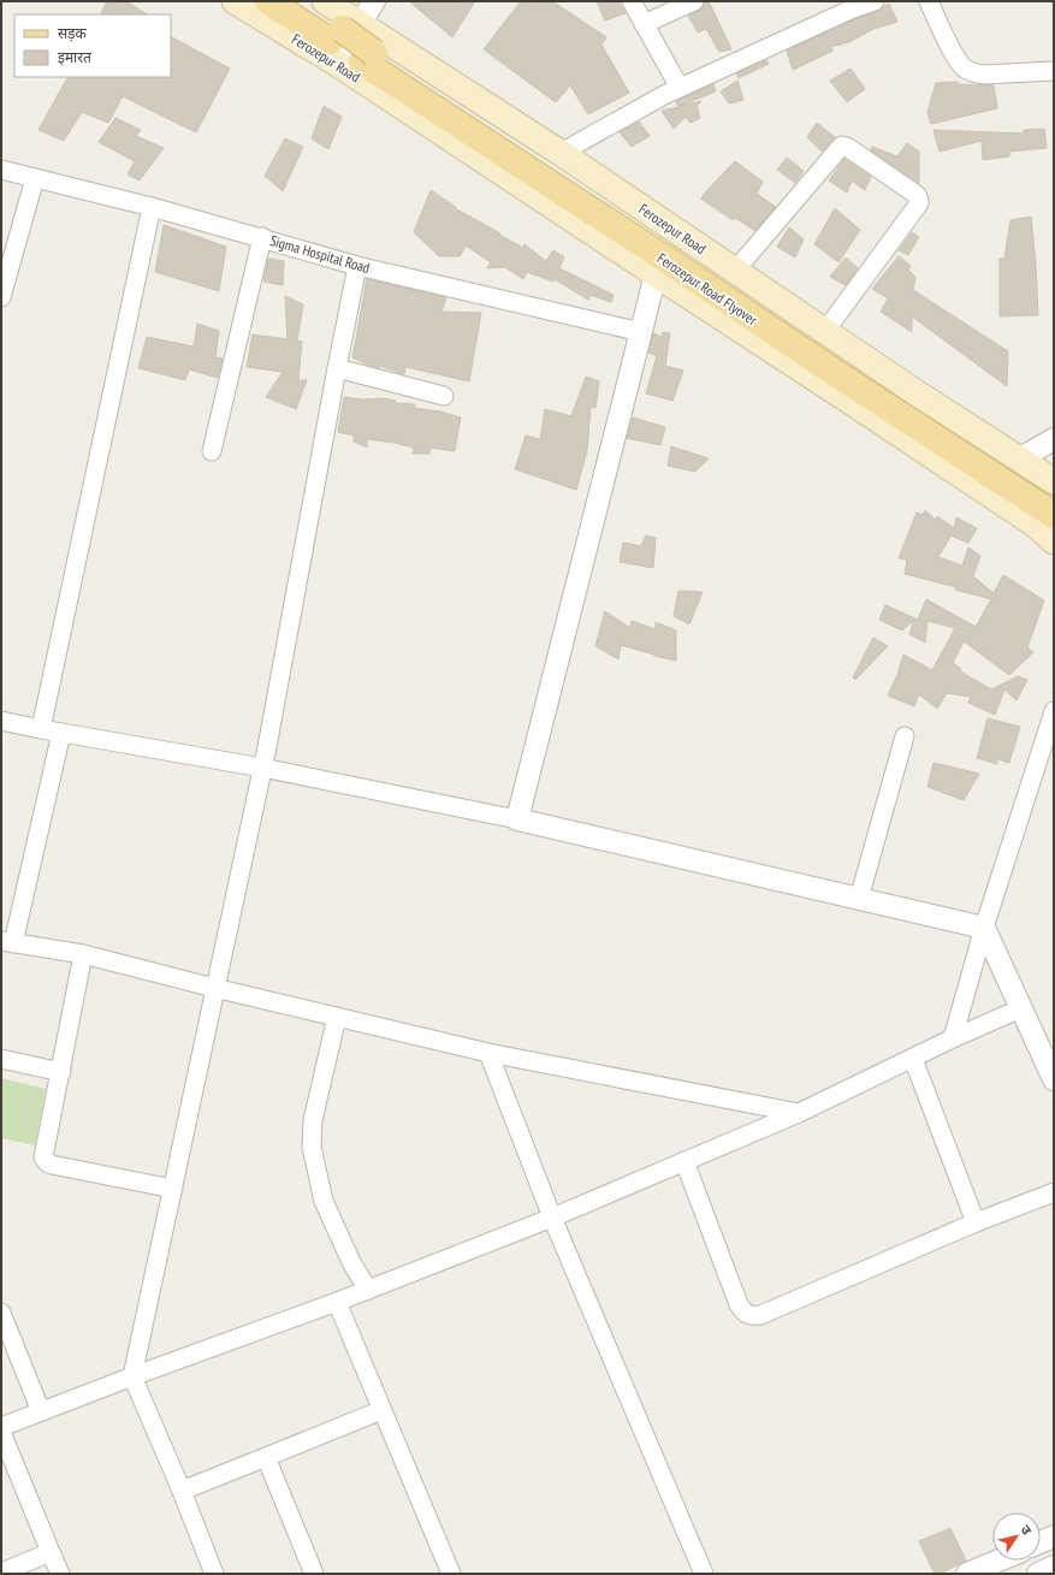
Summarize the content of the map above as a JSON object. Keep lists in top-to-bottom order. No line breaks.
{"streets":{"main road":["Ferozepur Road","Ferozepur Road Flyover"],"street":["Sigma Hospital Road"]},"crossings":[["Ferozepur Road","Ferozepur Road Flyover"]],"legend":["सड़क","इमारत"],"north":"top right"}
